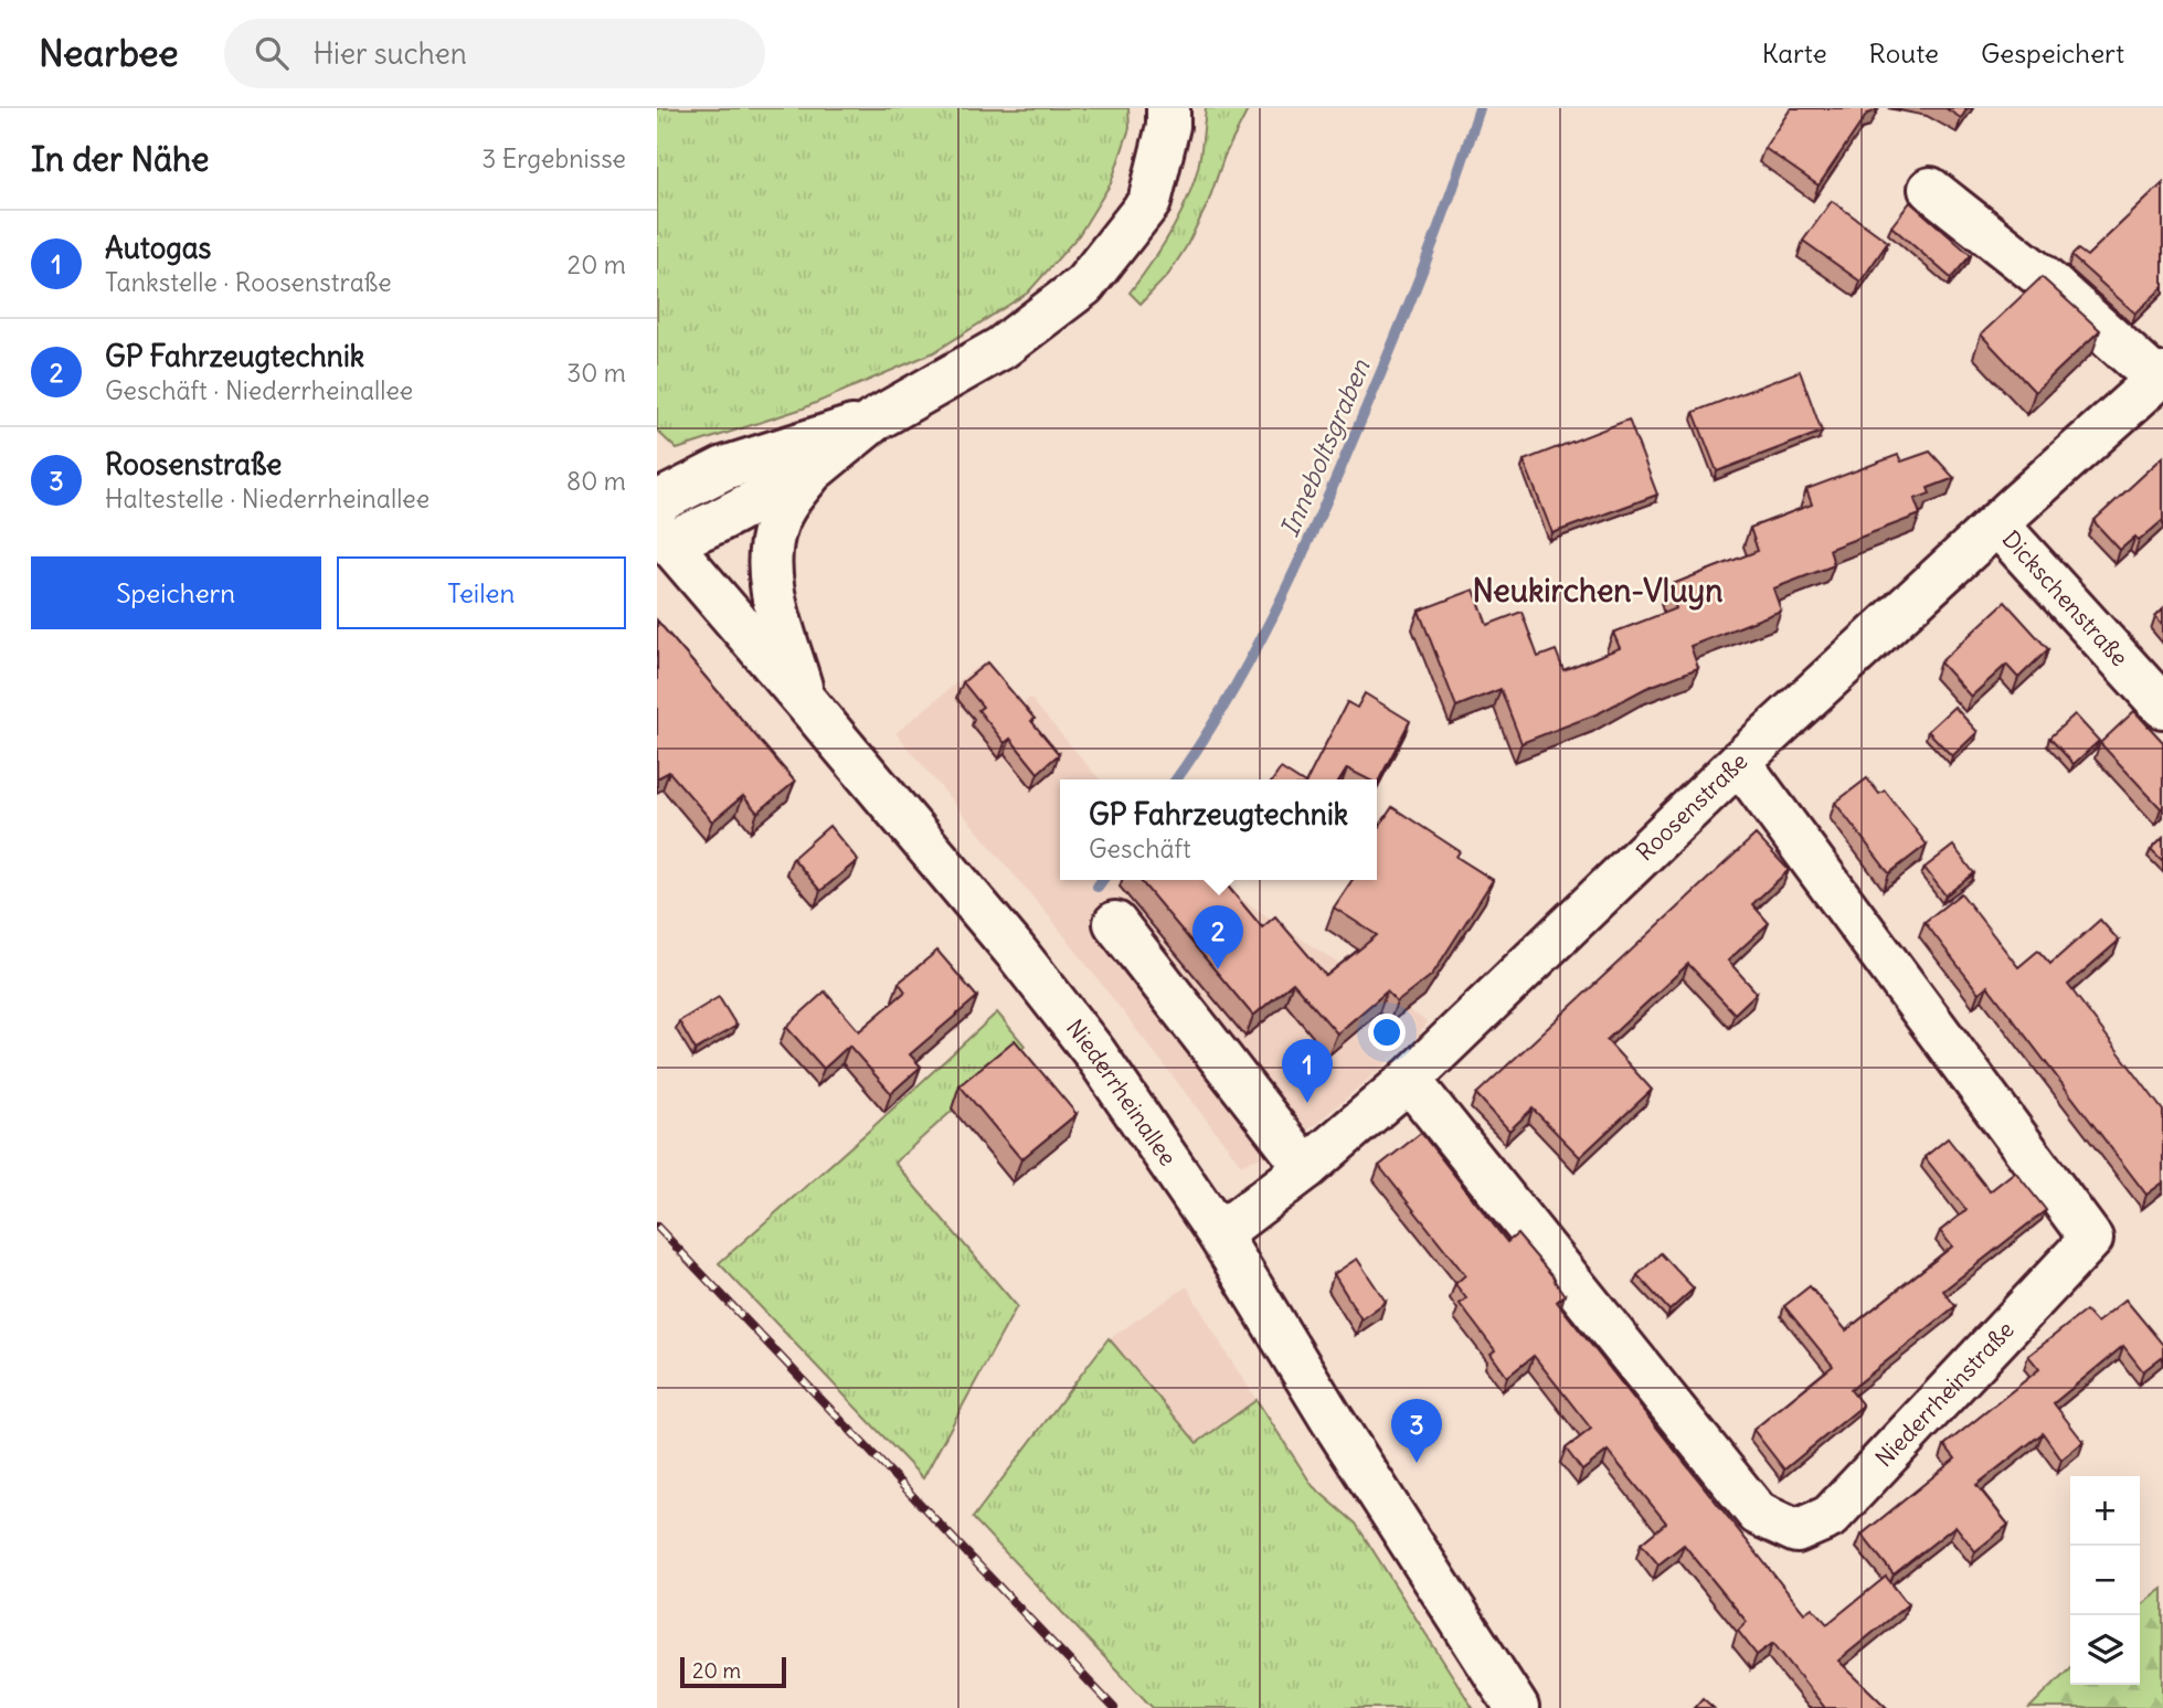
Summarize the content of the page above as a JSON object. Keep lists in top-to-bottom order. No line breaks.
{"streets":{"street":["Dickschenstraße","Roosenstraße","Niederrheinallee","Niederrheinstraße"]},"crossings":[["Dickschenstraße","Roosenstraße"],["Roosenstraße","Niederrheinallee"],["Roosenstraße","Niederrheinstraße"]],"districts":["Neukirchen-Vluyn"],"water":["Inneboltsgraben"],"scale_bar":"20 m","page":{"header":"Nearbee","search":"Hier suchen","nav":["Karte","Route","Gespeichert"],"heading":["In der Nähe","3 Ergebnisse"],"list":[{"mark":"1","name":"Autogas","note":"Tankstelle · Roosenstraße","value":"20 m"},{"mark":"2","name":"GP Fahrzeugtechnik","note":"Geschäft · Niederrheinallee","value":"30 m"},{"mark":"3","name":"Roosenstraße","note":"Haltestelle · Niederrheinallee","value":"80 m"}],"buttons":["Speichern","Teilen"],"popup":["GP Fahrzeugtechnik","Geschäft"],"pins":["2","1","3"],"map_buttons":["+","−"],"scale":"20 m"}}
